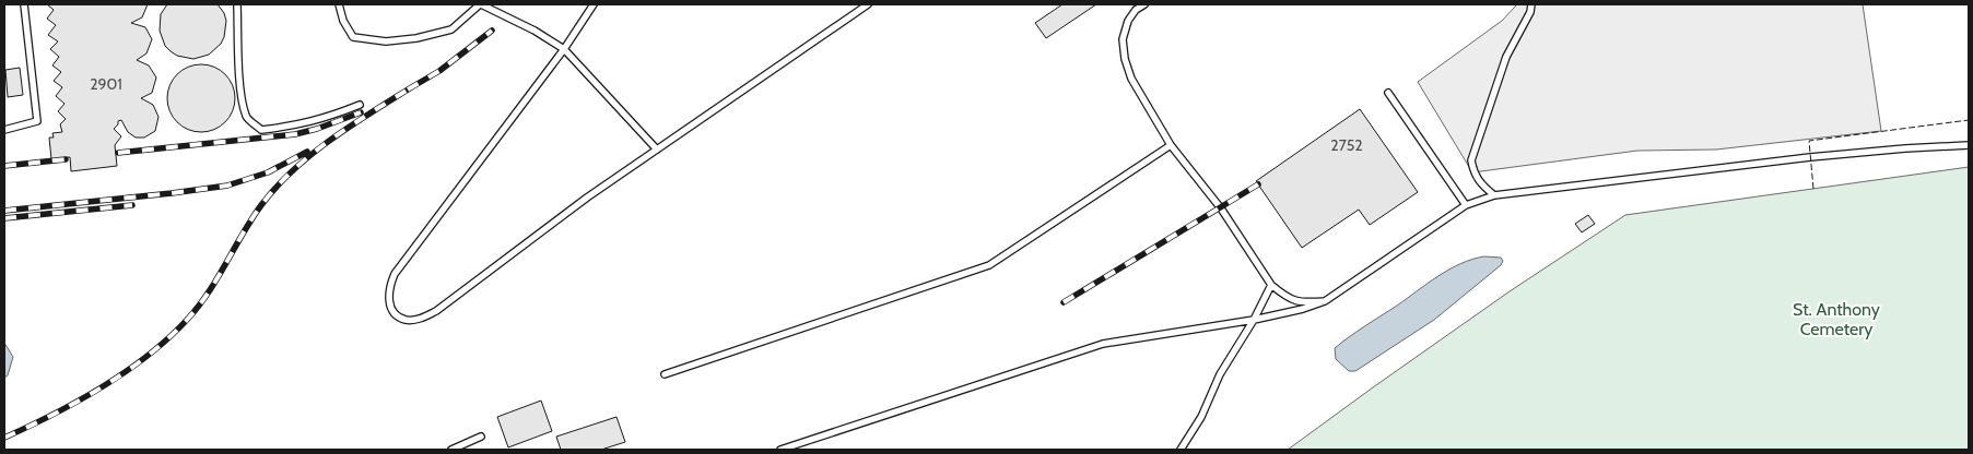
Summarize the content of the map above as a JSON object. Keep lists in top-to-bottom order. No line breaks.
{"parks":["St. Anthony Cemetery"],"house_numbers":["2901","2752"]}
